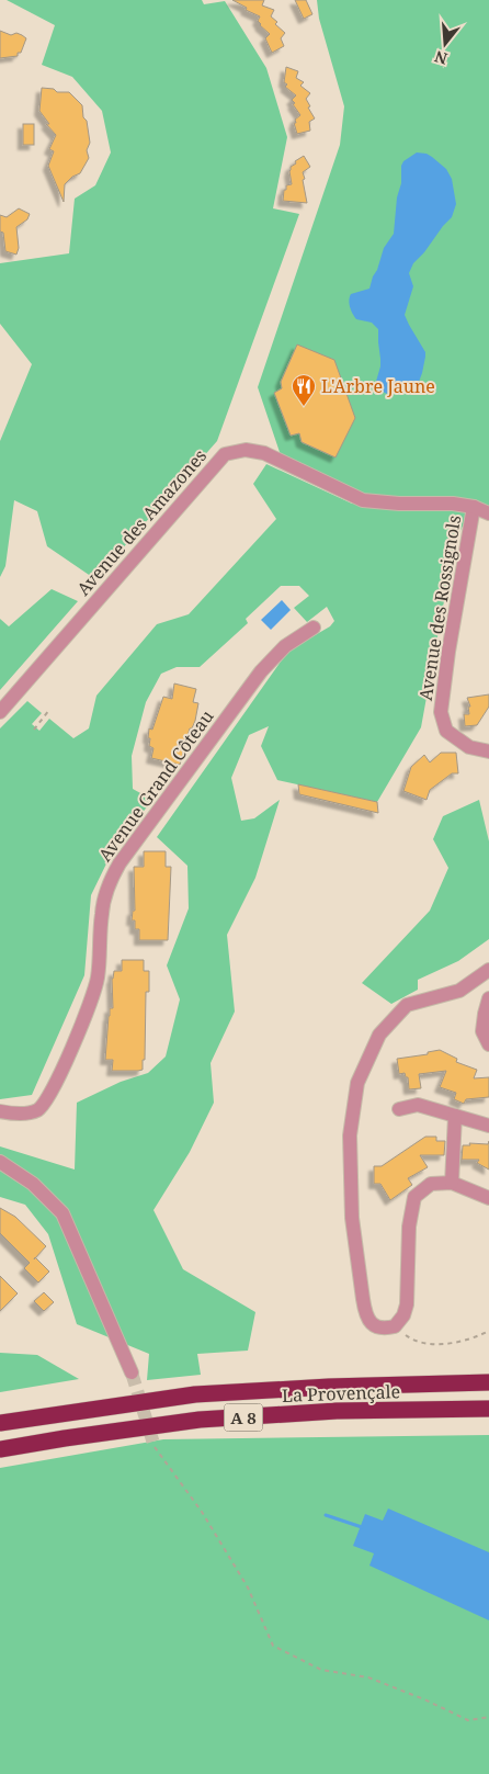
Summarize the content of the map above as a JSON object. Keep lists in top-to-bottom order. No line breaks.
{"streets":{"highway":["La Provençale","A 8"],"street":["Avenue des Amazones","Avenue des Rossignols","Avenue Grand Côteau"]},"crossings":[["Avenue des Amazones","Avenue des Rossignols"]],"places":{"restaurant":["L'Arbre Jaune"]},"north":"bottom"}
